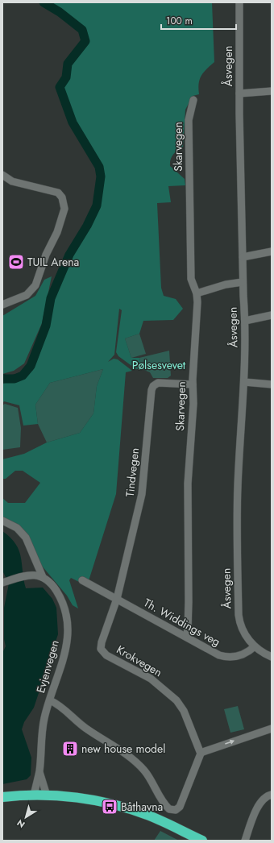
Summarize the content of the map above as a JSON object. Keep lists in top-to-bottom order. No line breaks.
{"streets":{"street":["Åsvegen","Skarvegen","Tindvegen","Th. Widdings veg","Krokvegen","Evjenvegen"]},"crossings":[["Åsvegen","Th. Widdings veg"],["Skarvegen","Tindvegen"],["Skarvegen","Th. Widdings veg"],["Tindvegen","Th. Widdings veg"],["Tindvegen","Krokvegen"],["Th. Widdings veg","Krokvegen"]],"parks":["Pølsesvevet"],"places":{"sports":["TUIL Arena"],"building":["new house model"],"bus stop":["Båthavna"]},"scale_bar":"100 m","north":"bottom left"}
